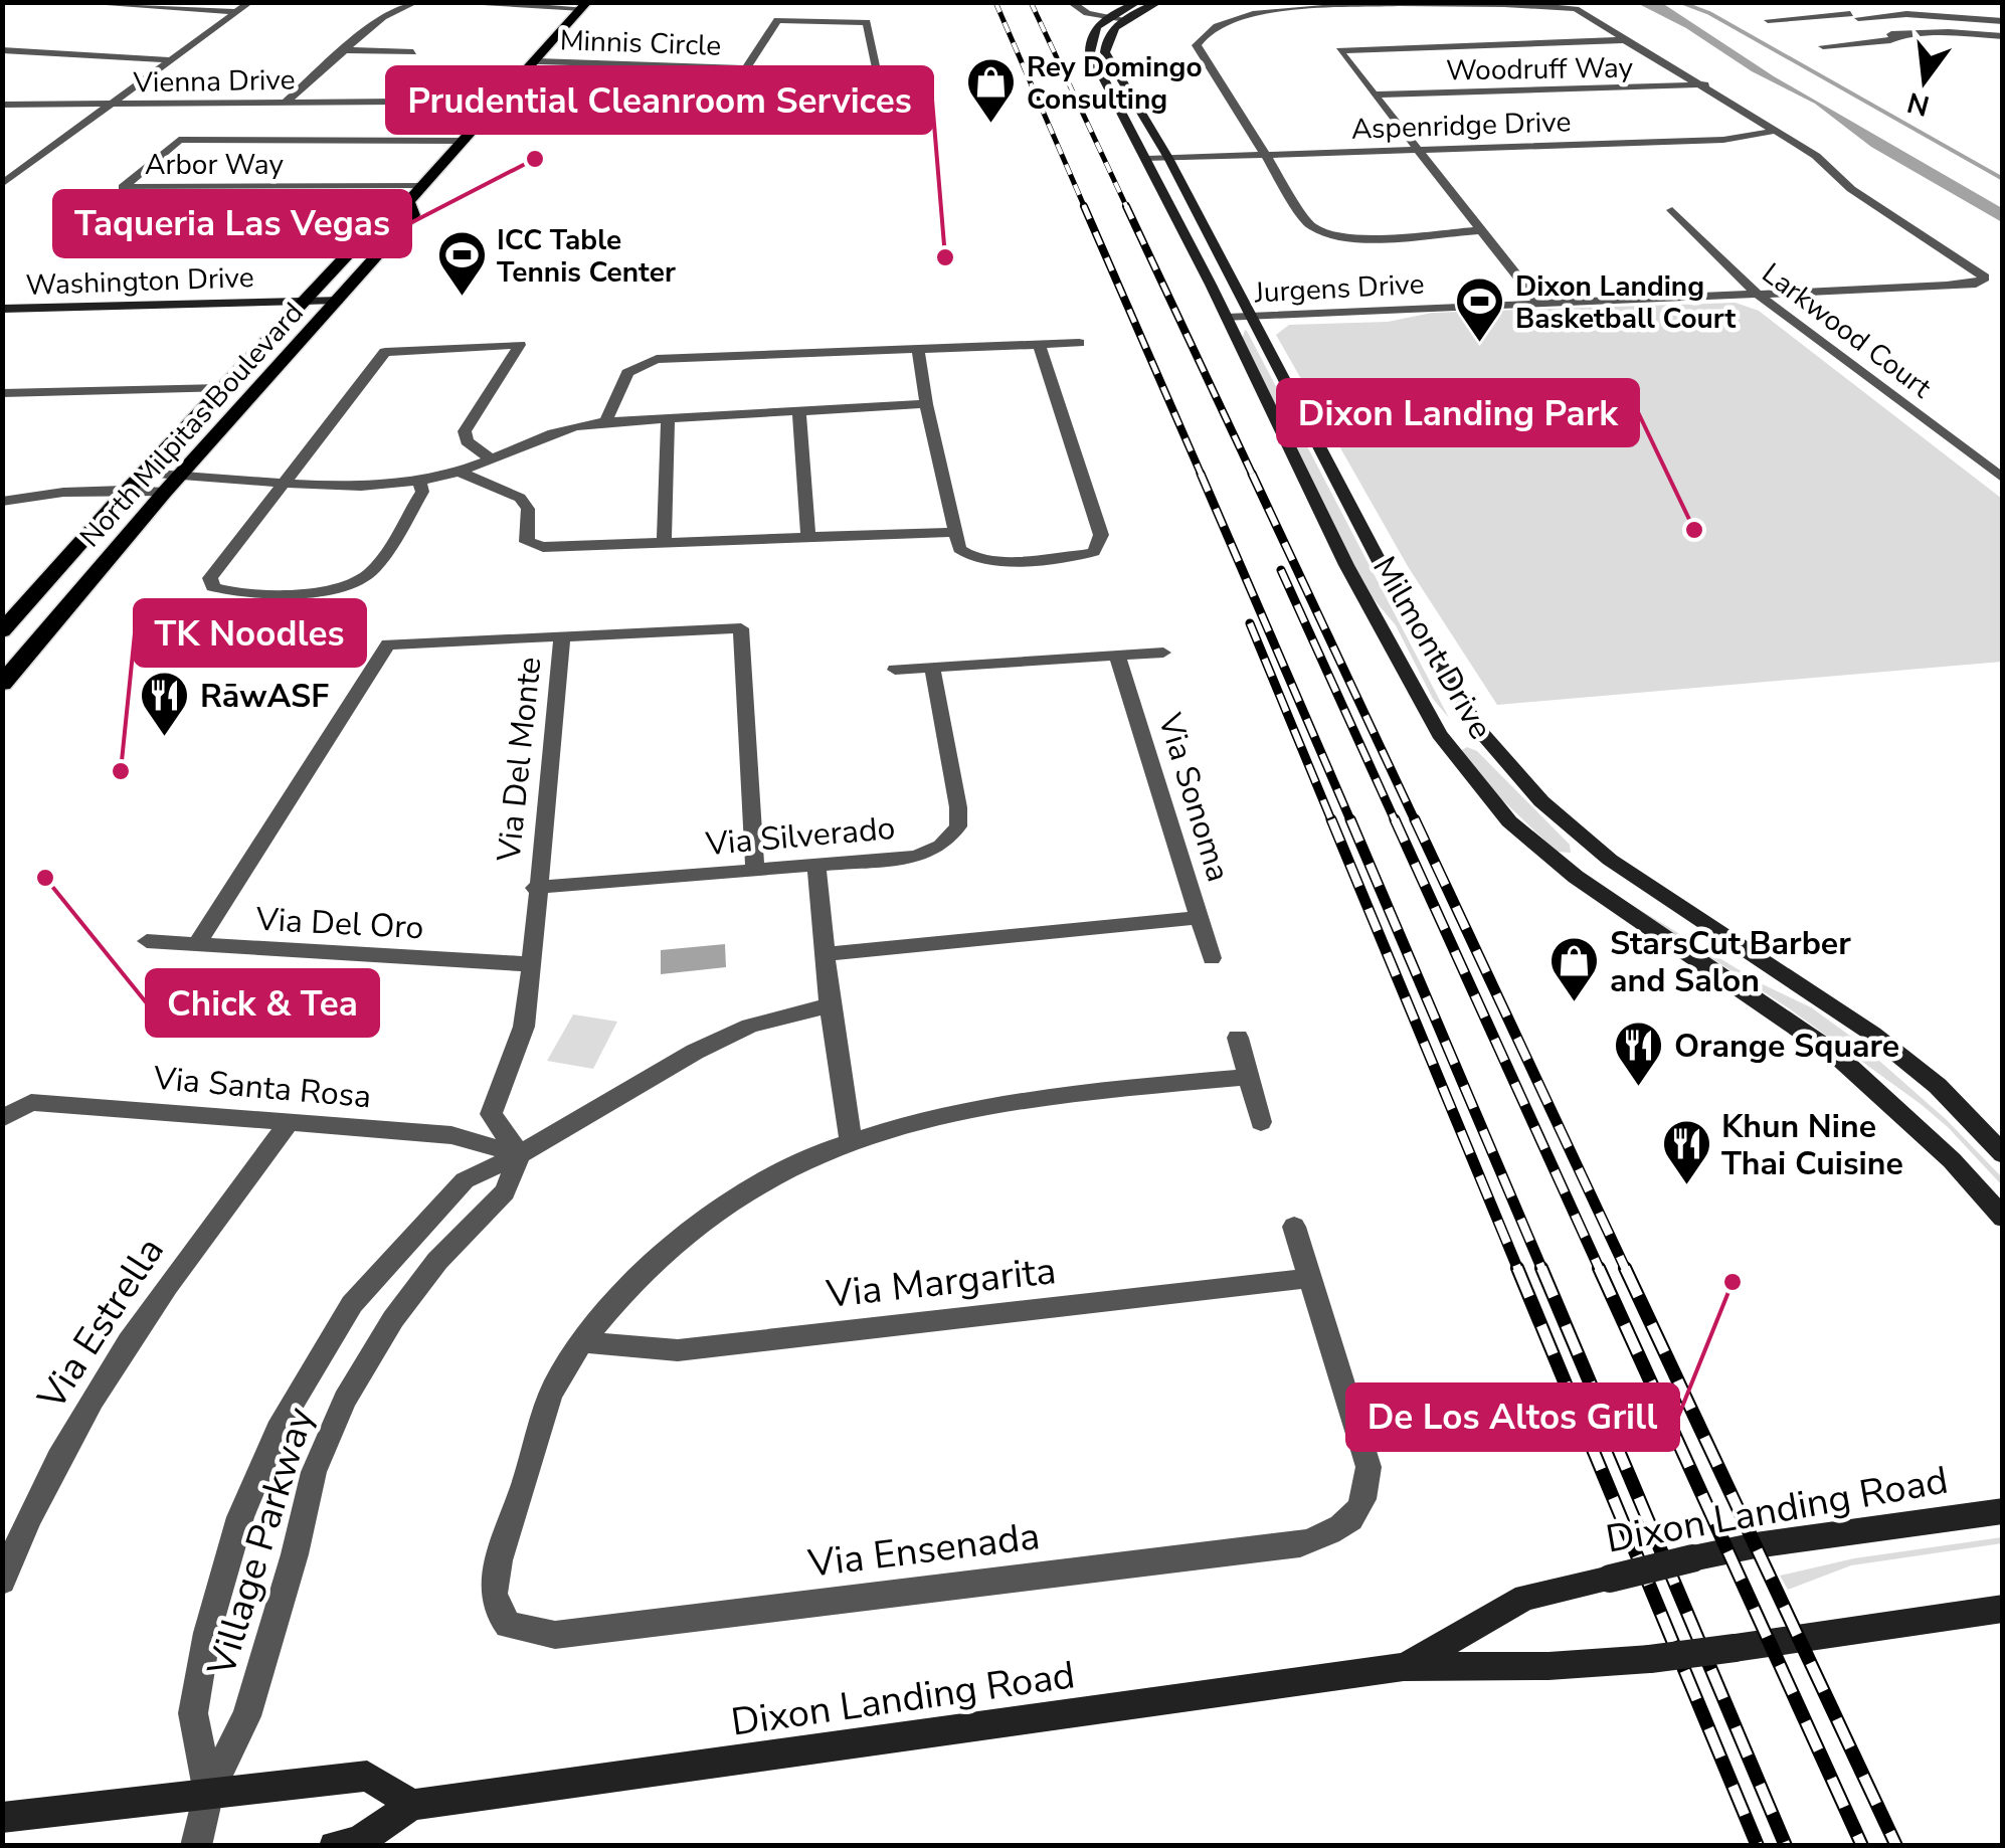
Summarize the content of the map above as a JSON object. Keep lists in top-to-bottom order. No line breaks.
{"streets":{"main road":["North Milpitas Boulevard"],"street":["Minnis Circle","Woodruff Way","Vienna Drive","Aspenridge Drive","Arbor Way","Washington Drive","Jurgens Drive","Larkwood Court","Milmont Drive","Via Del Monte","Via Sonoma","Via Silverado","Via Del Oro","Via Santa Rosa","Via Margarita","Via Estrella","Dixon Landing Road","Village Parkway","Via Ensenada"]},"crossings":[["Minnis Circle","North Milpitas Boulevard"],["Aspenridge Drive","Jurgens Drive"],["Aspenridge Drive","Milmont Drive"],["Arbor Way","North Milpitas Boulevard"],["Washington Drive","North Milpitas Boulevard"],["Jurgens Drive","Larkwood Court"],["Jurgens Drive","Milmont Drive"],["Via Del Monte","Via Silverado"],["Via Del Monte","Via Del Oro"],["Via Del Monte","Via Santa Rosa"],["Via Del Monte","Village Parkway"],["Via Santa Rosa","Via Estrella"],["Via Santa Rosa","Village Parkway"],["Via Margarita","Via Ensenada"]],"places":{"shop":["Rey Domingo Consulting","StarsCut Barber and Salon"],"other":["Taqueria Las Vegas","Prudential Cleanroom Services","Dixon Landing Park","TK Noodles","Chick & Tea","De Los Altos Grill"],"sports":["ICC Table Tennis Center","Dixon Landing Basketball Court"],"restaurant":["RāwASF","Orange Square","Khun Nine Thai Cuisine"]},"north":"bottom"}
